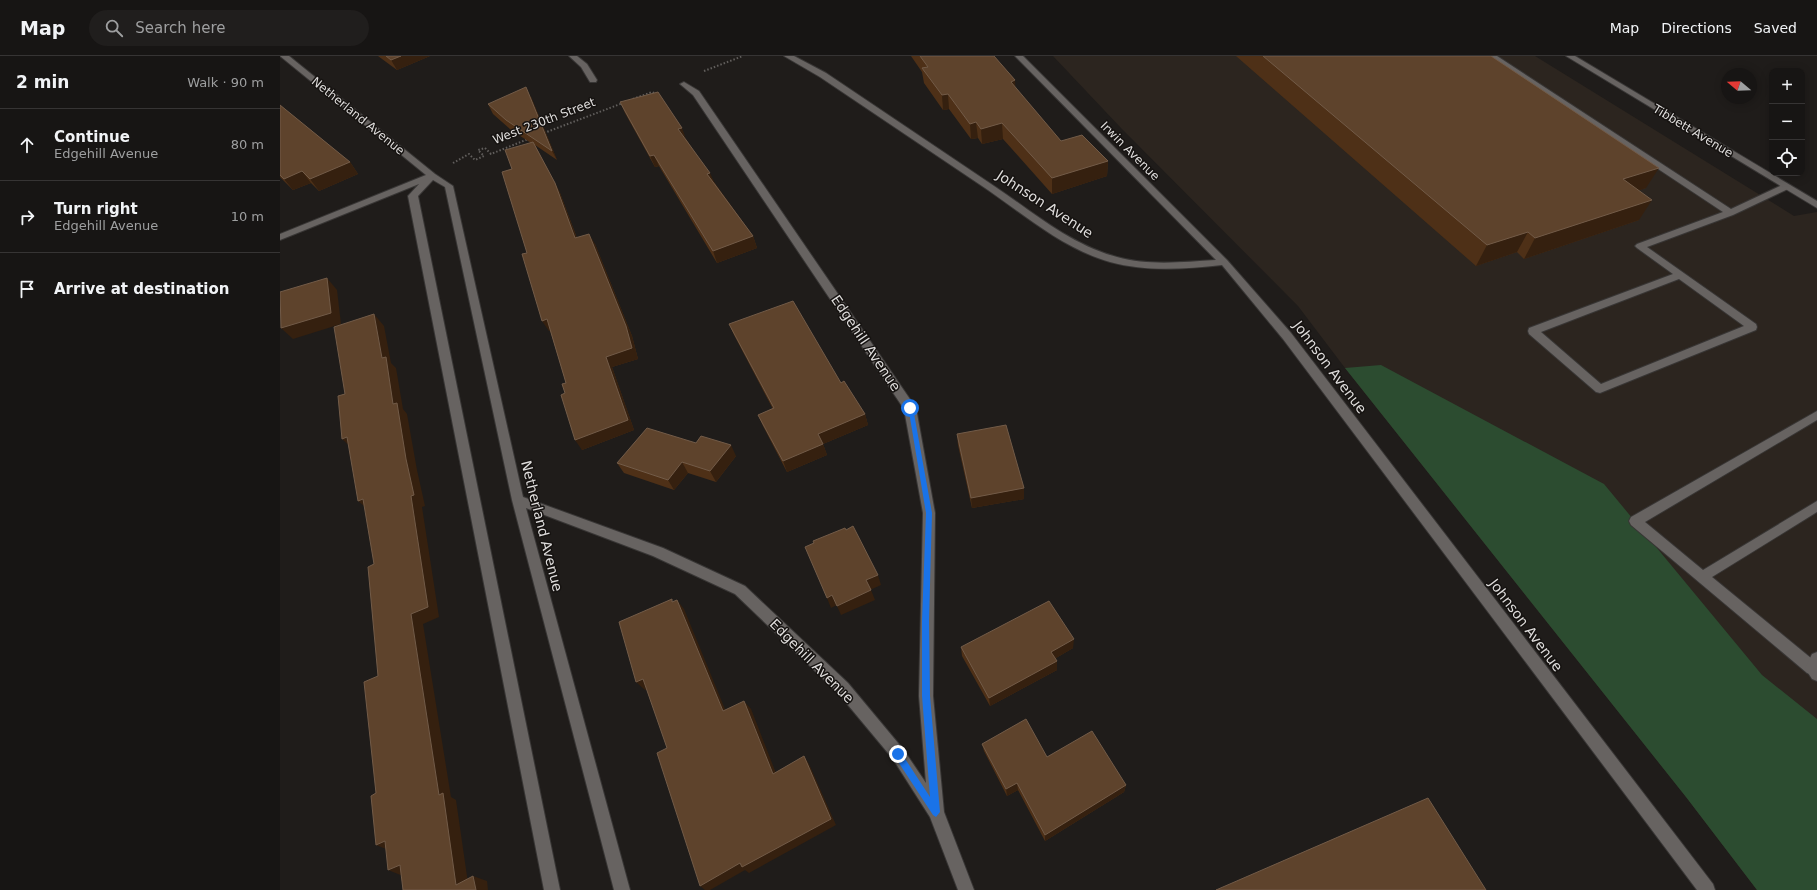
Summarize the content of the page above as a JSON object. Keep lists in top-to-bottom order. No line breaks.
{"streets":{"street":["Netherland Avenue","Tibbett Avenue","Irwin Avenue","Johnson Avenue","Edgehill Avenue"],"path":["West 230th Street"]},"crossings":[["Netherland Avenue","West 230th Street"],["Netherland Avenue","Edgehill Avenue"],["Irwin Avenue","Johnson Avenue"]],"north":"left","page":{"header":"Map","search":"Search here","nav":["Map","Directions","Saved"],"heading":["2 min","Walk · 90 m"],"map_buttons":["+","−"],"list":[["Continue","Edgehill Avenue","80 m"],["Turn right","Edgehill Avenue","10 m"],"Arrive at destination"]}}
